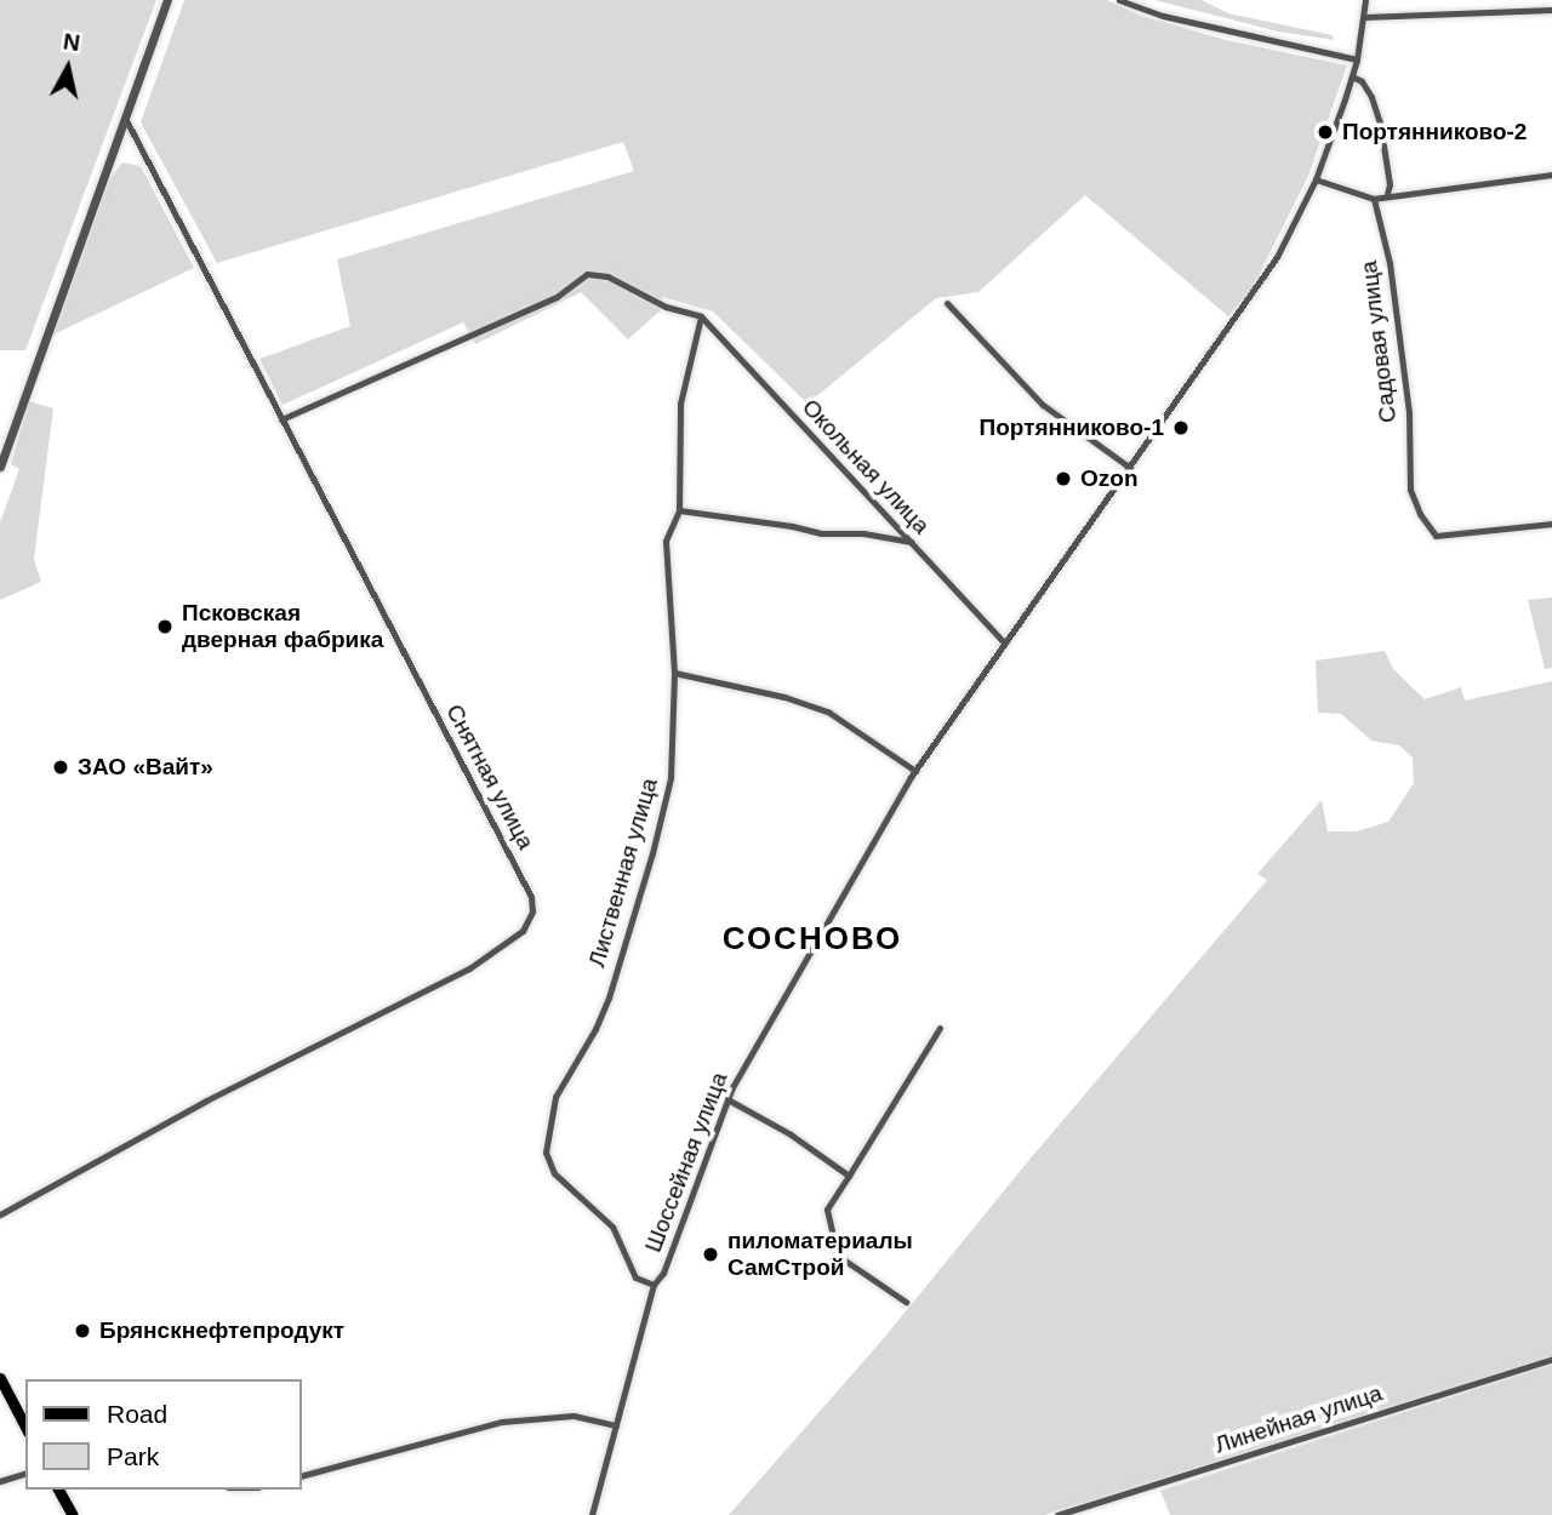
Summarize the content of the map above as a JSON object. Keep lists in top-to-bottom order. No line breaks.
{"streets":{"street":["Садовая улица","Окольная улица","Снятная улица","Лиственная улица","Шоссейная улица","Линейная улица"]},"crossings":[["Окольная улица","Лиственная улица"],["Окольная улица","Шоссейная улица"],["Лиственная улица","Шоссейная улица"]],"districts":["СОСНОВО"],"places":["Портянниково-2","Портянниково-1","Ozon","Псковская дверная фабрика","ЗАО «Вайт»","пиломатериалы СамСтрой","Брянскнефтепродукт"],"legend":["Road","Park"],"north":"top"}
